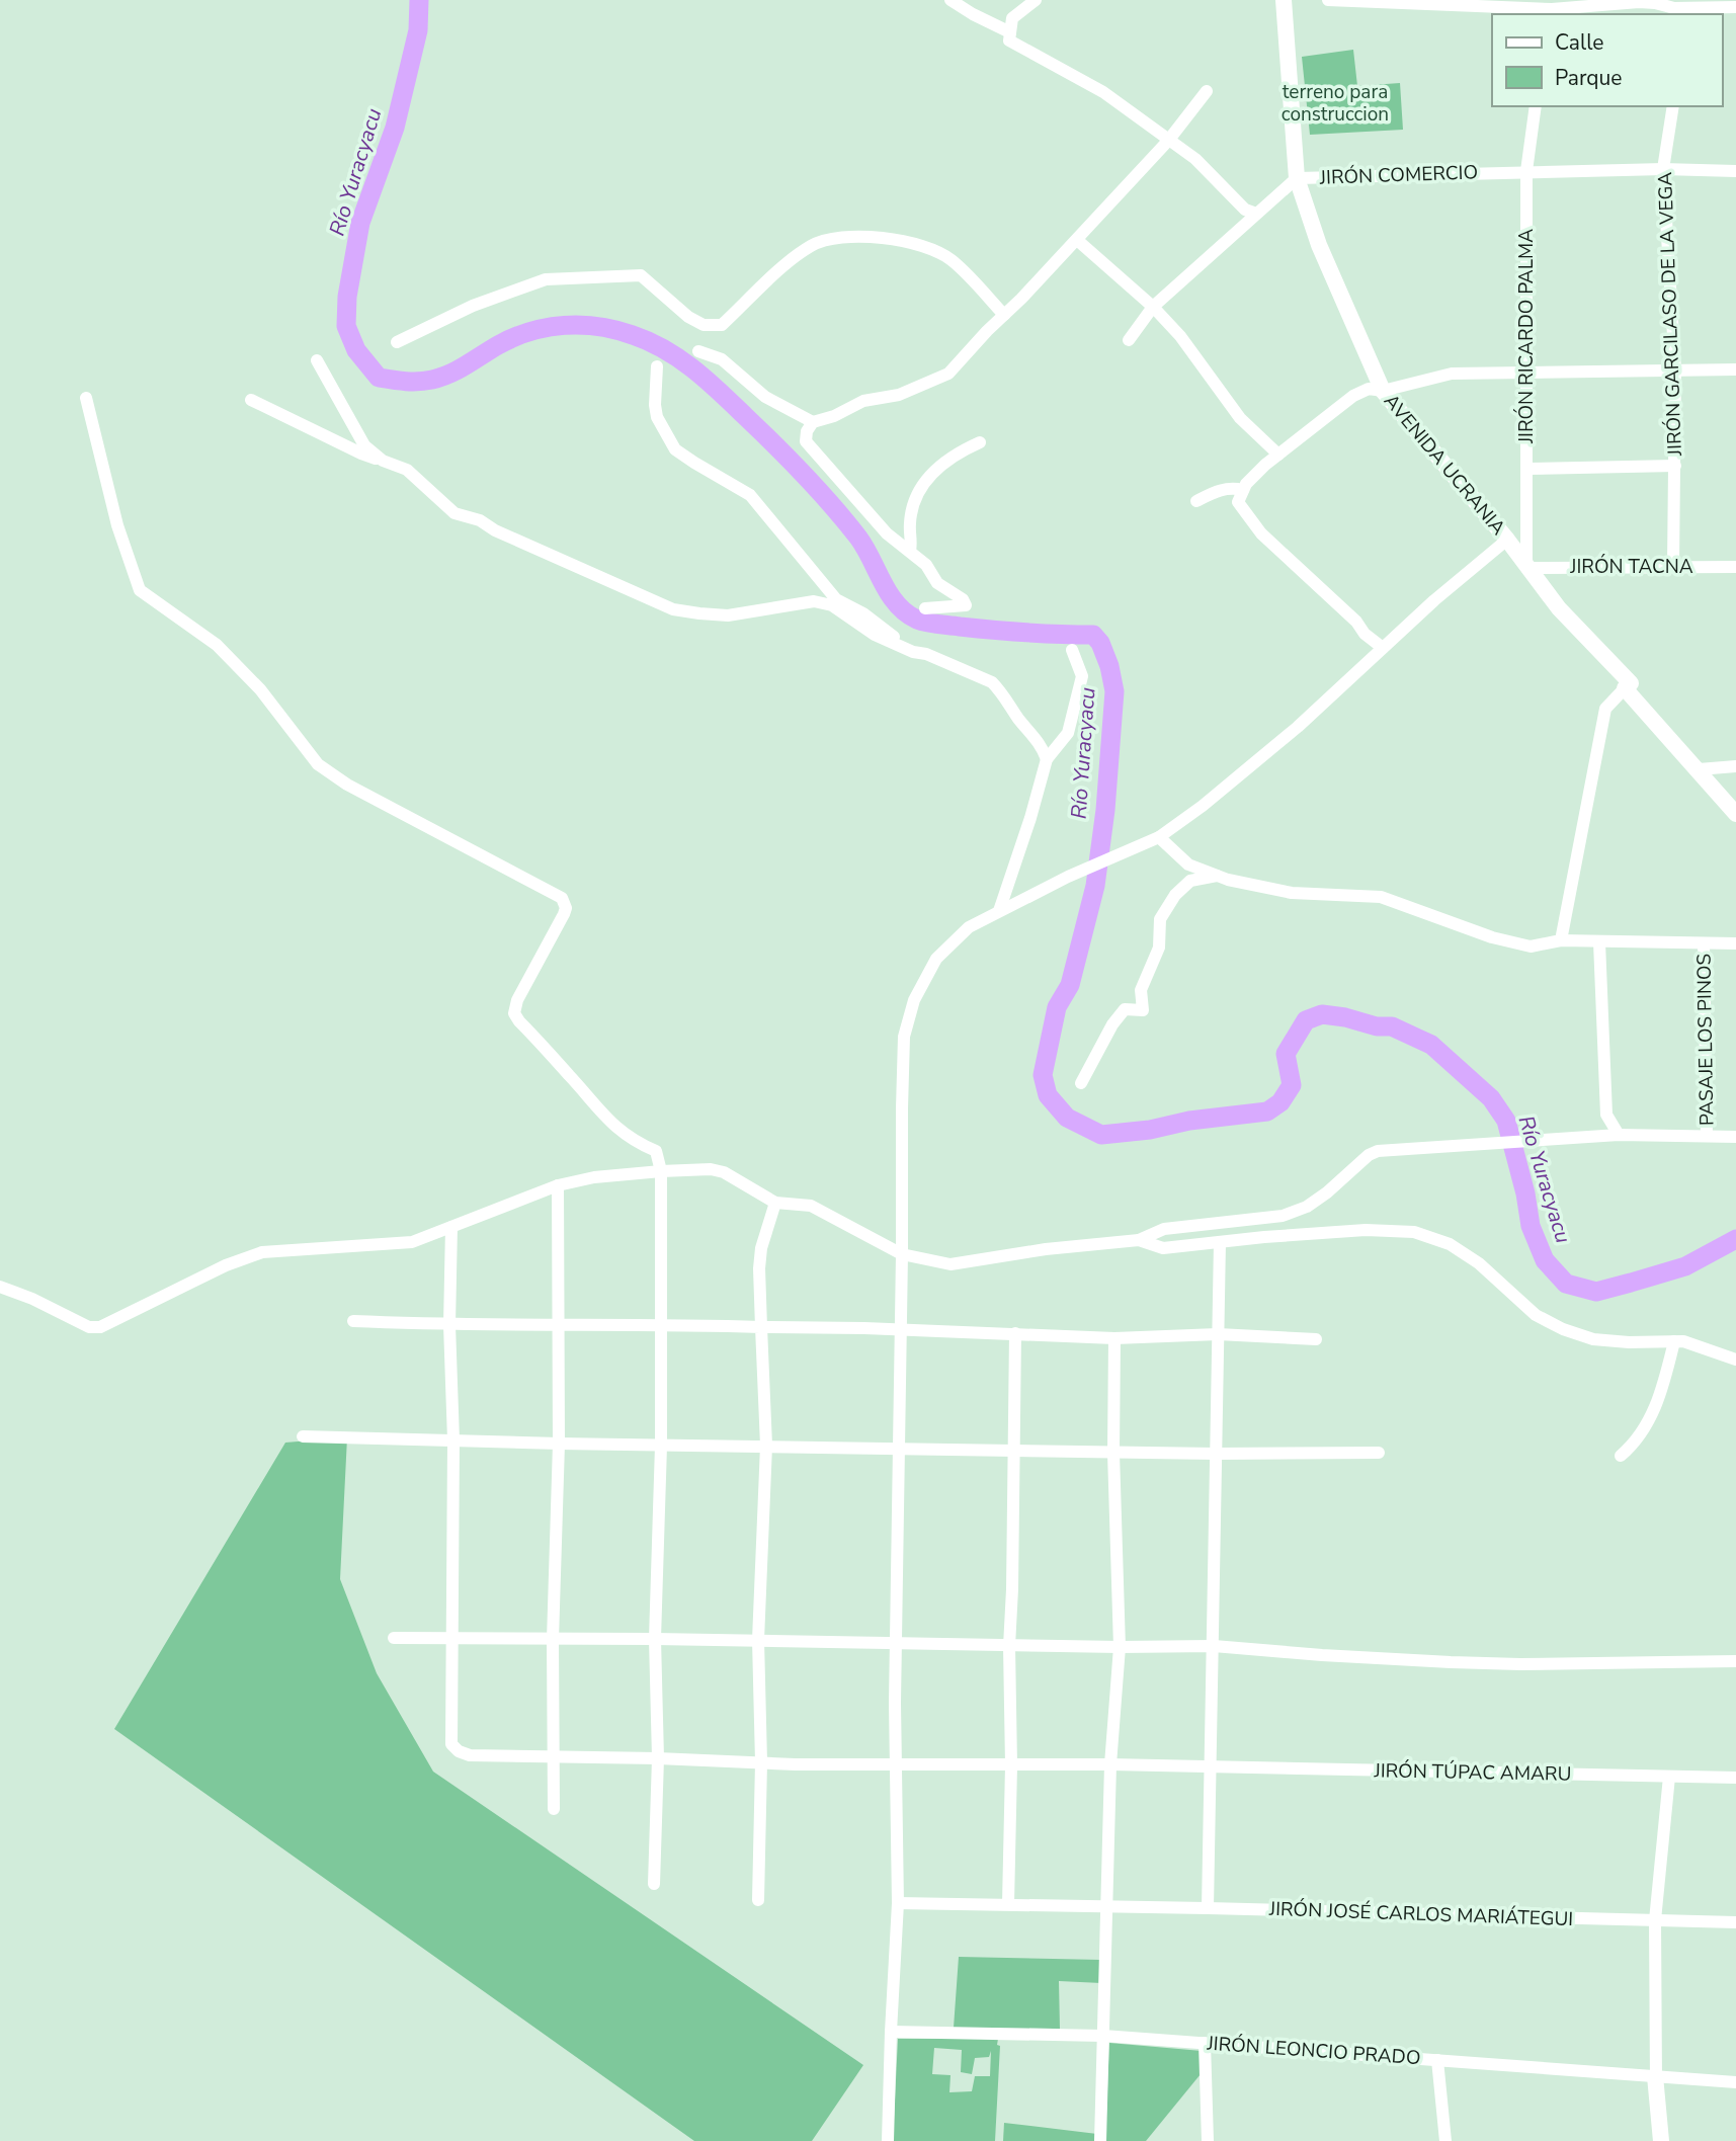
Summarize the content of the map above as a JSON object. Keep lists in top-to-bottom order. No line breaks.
{"streets":{"main road":["AVENIDA UCRANIA"],"street":["JIRÓN COMERCIO","JIRÓN GARCILASO DE LA VEGA","JIRÓN RICARDO PALMA","JIRÓN TACNA","PASAJE LOS PINOS","JIRÓN TÚPAC AMARU","JIRÓN JOSÉ CARLOS MARIÁTEGUI","JIRÓN LEONCIO PRADO"]},"crossings":[["JIRÓN COMERCIO","JIRÓN GARCILASO DE LA VEGA"],["JIRÓN COMERCIO","JIRÓN RICARDO PALMA"],["JIRÓN COMERCIO","AVENIDA UCRANIA"],["JIRÓN GARCILASO DE LA VEGA","JIRÓN TACNA"],["JIRÓN RICARDO PALMA","AVENIDA UCRANIA"],["JIRÓN RICARDO PALMA","JIRÓN TACNA"],["AVENIDA UCRANIA","JIRÓN TACNA"]],"water":["Río Yuracyacu"],"parks":["terreno para construccion"],"legend":["Calle","Parque"]}
